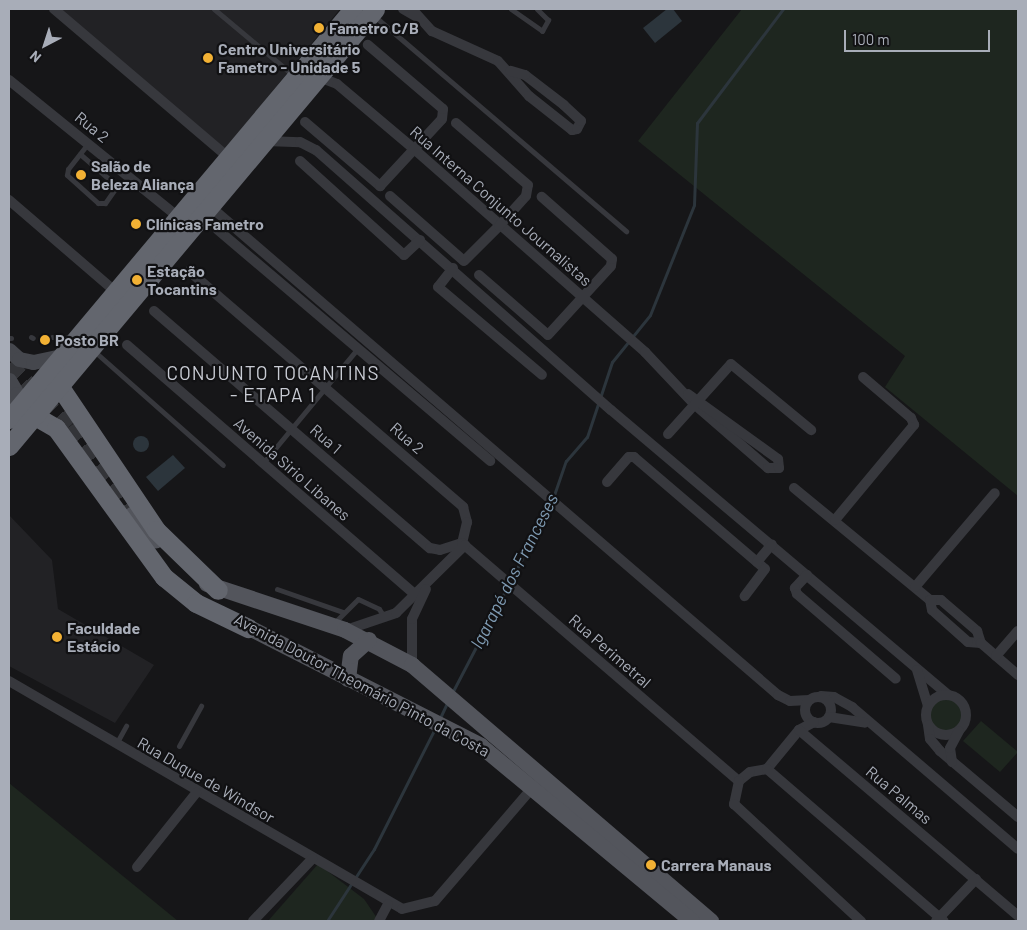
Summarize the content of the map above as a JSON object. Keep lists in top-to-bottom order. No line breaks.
{"streets":{"main road":["Avenida Doutor Theomário Pinto da Costa"],"street":["Rua 2","Rua Interna Conjunto Journalistas","Rua 1","Avenida Sirio Libanes","Rua Perimetral","Rua Duque de Windsor","Rua Palmas"]},"crossings":[["Rua 2","Rua 1"],["Rua 2","Rua Perimetral"],["Rua 1","Rua Perimetral"],["Avenida Doutor Theomário Pinto da Costa","Rua Duque de Windsor"]],"districts":["CONJUNTO TOCANTINS - ETAPA 1"],"water":["Igarapé dos Franceses"],"places":["Fametro C/B","Centro Universitário Fametro - Unidade 5","Salão de Beleza Aliança","Clínicas Fametro","Estação Tocantins","Posto BR","Faculdade Estácio","Carrera Manaus"],"scale_bar":"100 m","north":"bottom left"}
